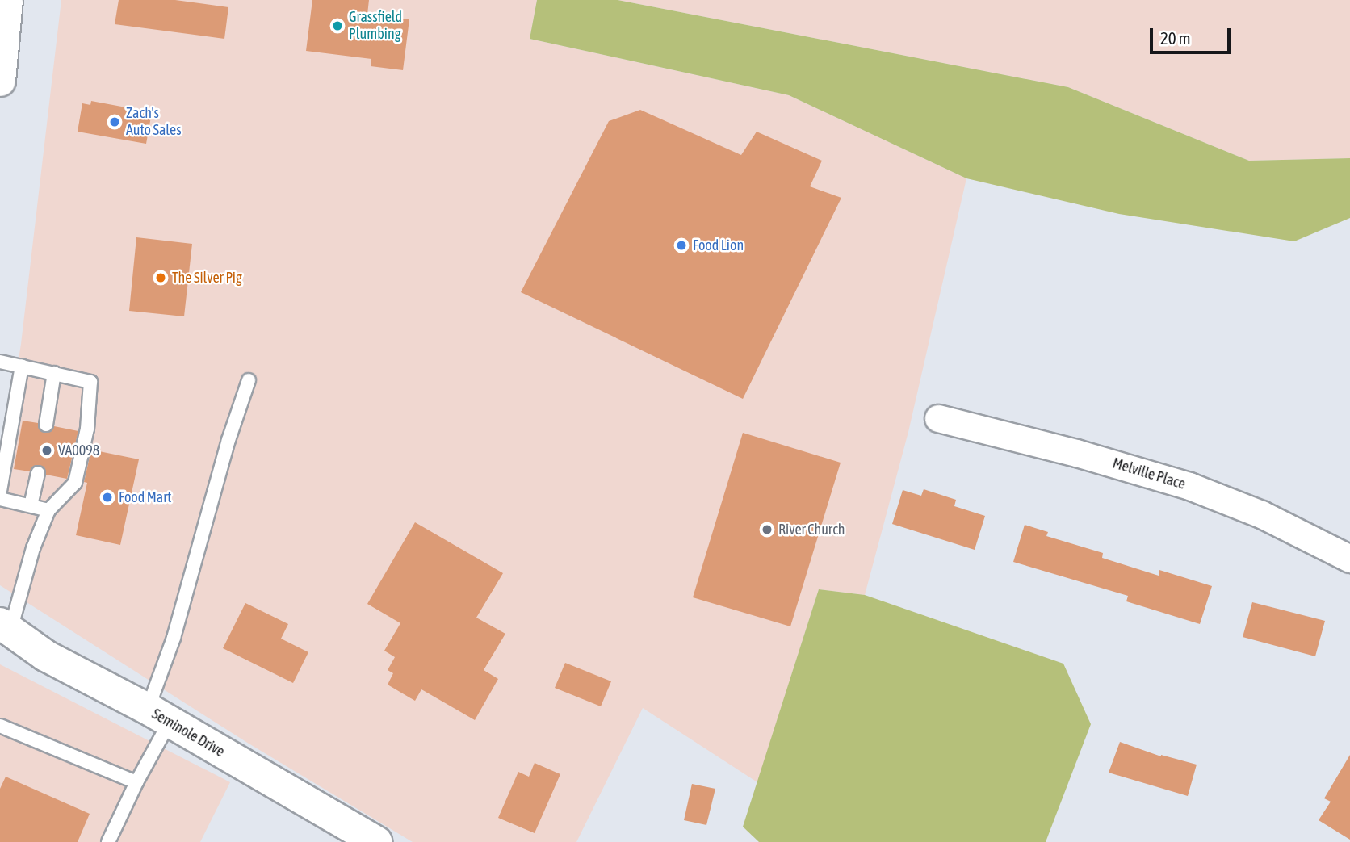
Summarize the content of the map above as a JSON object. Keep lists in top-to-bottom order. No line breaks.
{"streets":{"street":["Melville Place","Seminole Drive"]},"places":["Grassfield Plumbing","Zach's Auto Sales","Food Lion","The Silver Pig","VA0098","Food Mart","River Church"],"scale_bar":"20 m"}
